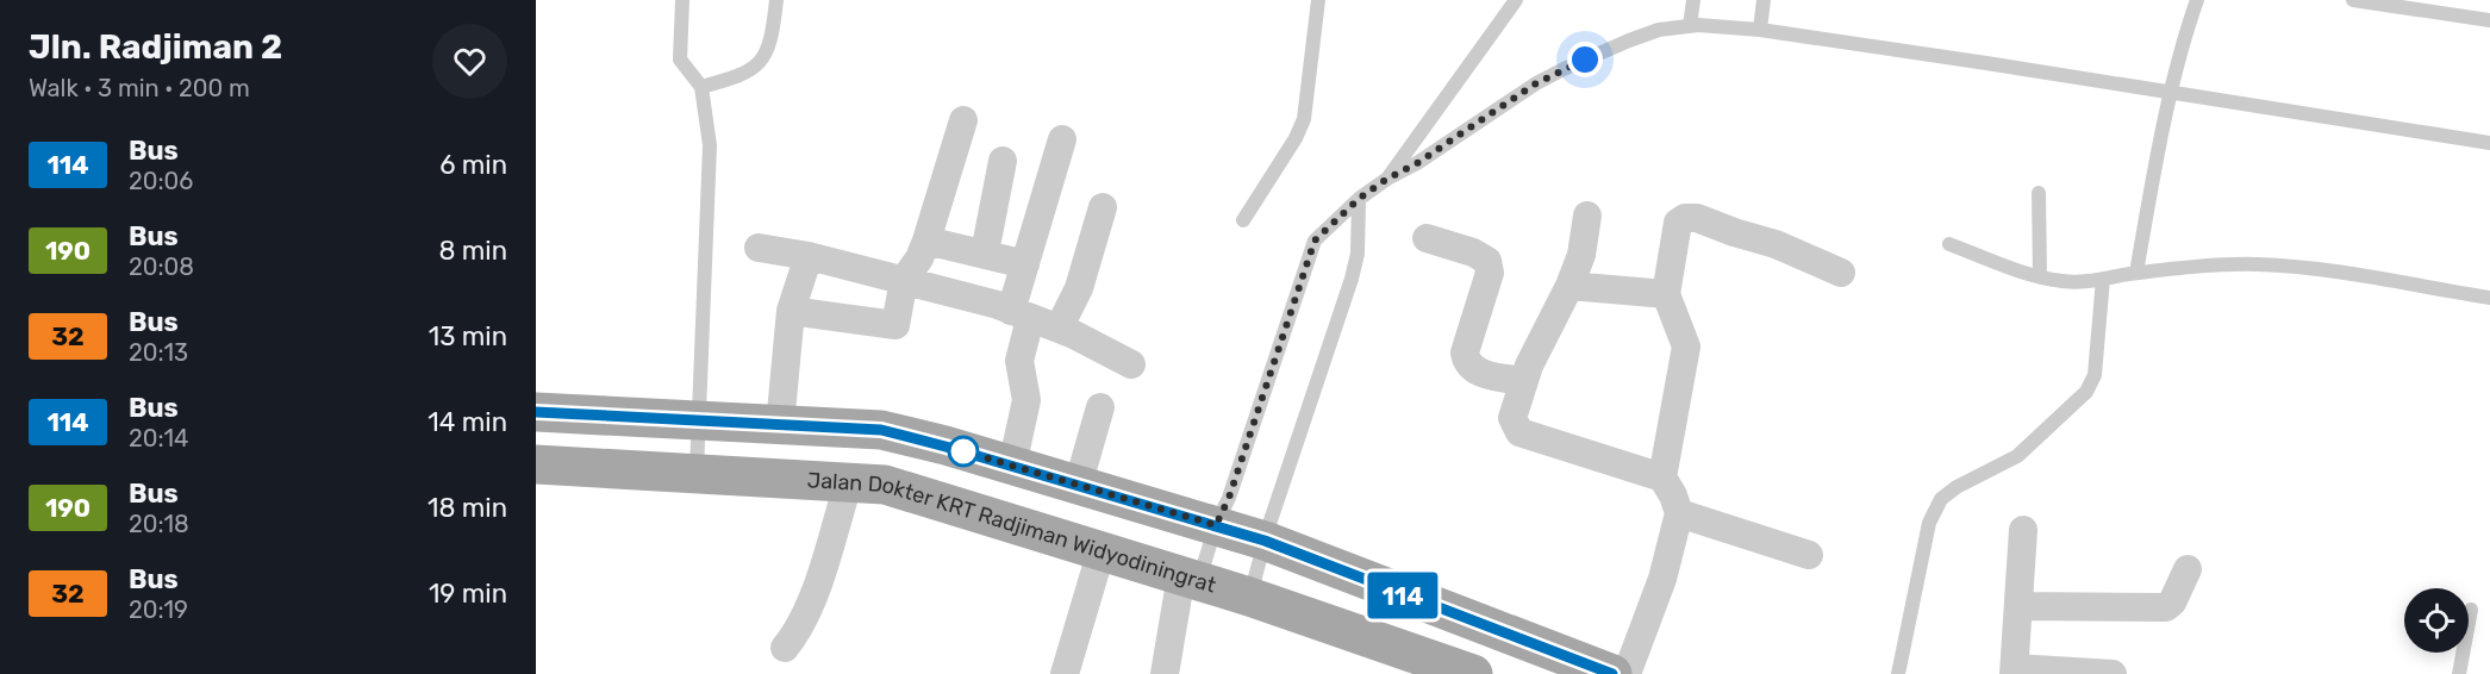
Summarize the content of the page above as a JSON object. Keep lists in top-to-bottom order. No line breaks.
{"streets":{"main road":["Jalan Dokter KRT Radjiman Widyodiningrat"]},"lines":["bus line 114"],"page":{"heading":["Jln. Radjiman 2","Walk · 3 min · 200 m"],"on_map":"114","list":[{"mark":"114","name":"Bus","note":"20:06","value":"6 min"},{"mark":"190","name":"Bus","note":"20:08","value":"8 min"},{"mark":"32","name":"Bus","note":"20:13","value":"13 min"},{"mark":"114","name":"Bus","note":"20:14","value":"14 min"},{"mark":"190","name":"Bus","note":"20:18","value":"18 min"},{"mark":"32","name":"Bus","note":"20:19","value":"19 min"}]}}
